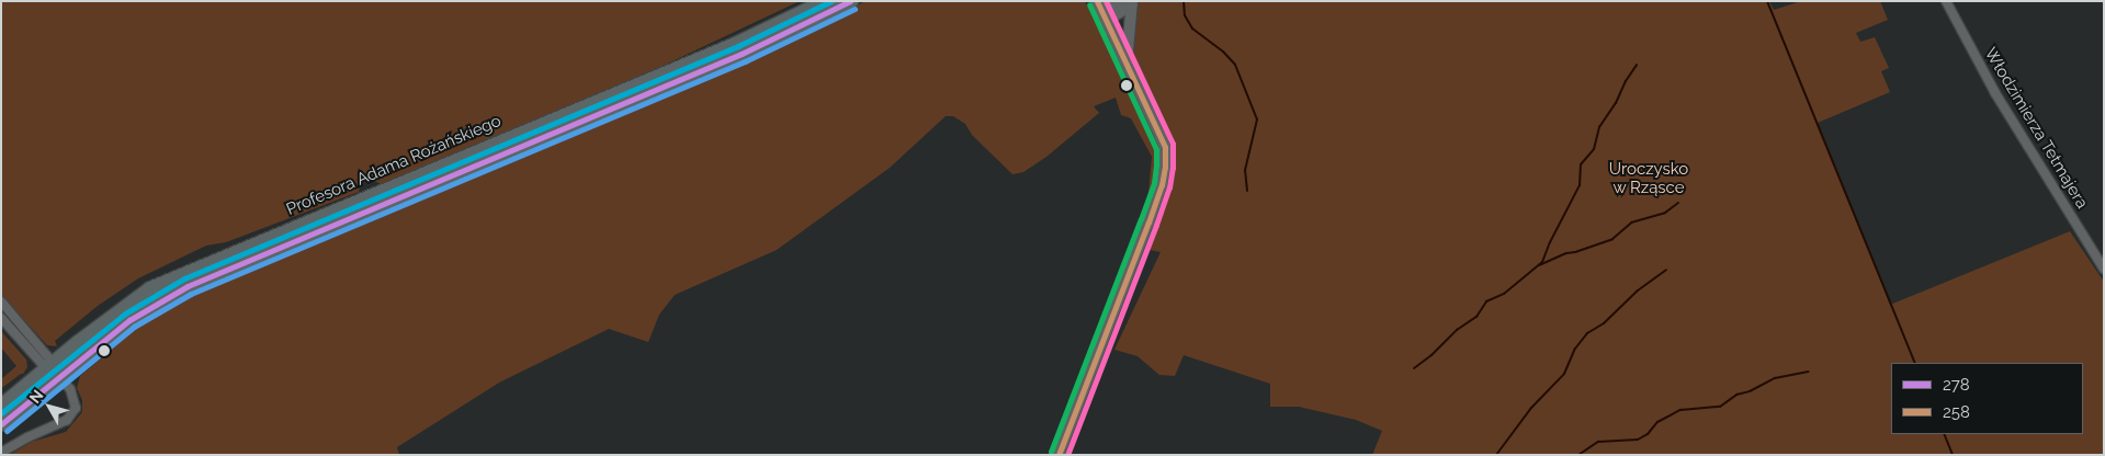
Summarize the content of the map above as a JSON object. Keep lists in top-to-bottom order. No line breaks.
{"streets":{"main road":["Profesora Adama Rożańskiego"],"street":["Włodzimierza Tetmajera"]},"parks":["Uroczysko w Rząsce"],"lines":["transit line 278","transit line 258"],"legend":["278","258"],"north":"top left"}
